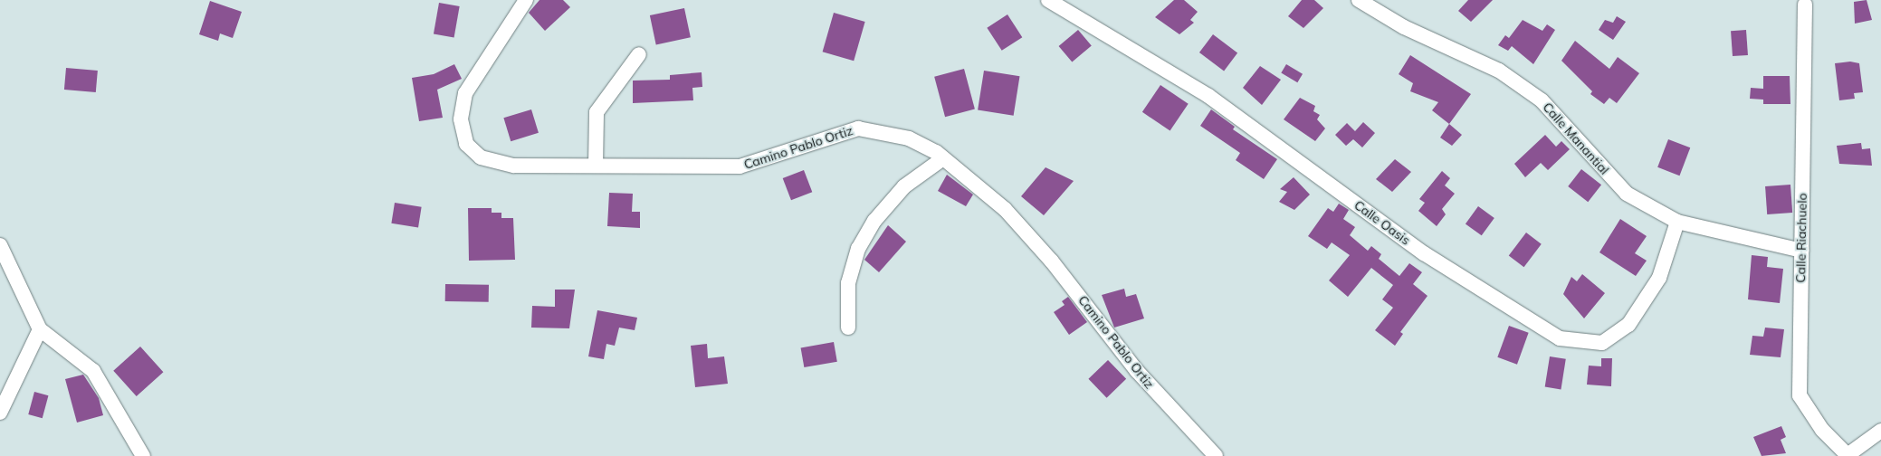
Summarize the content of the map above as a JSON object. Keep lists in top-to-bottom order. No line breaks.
{"streets":{"street":["Calle Manantial","Camino Pablo Ortiz","Calle Oasis","Calle Riachuelo"]},"crossings":[["Calle Manantial","Calle Oasis"],["Calle Manantial","Calle Riachuelo"]]}
